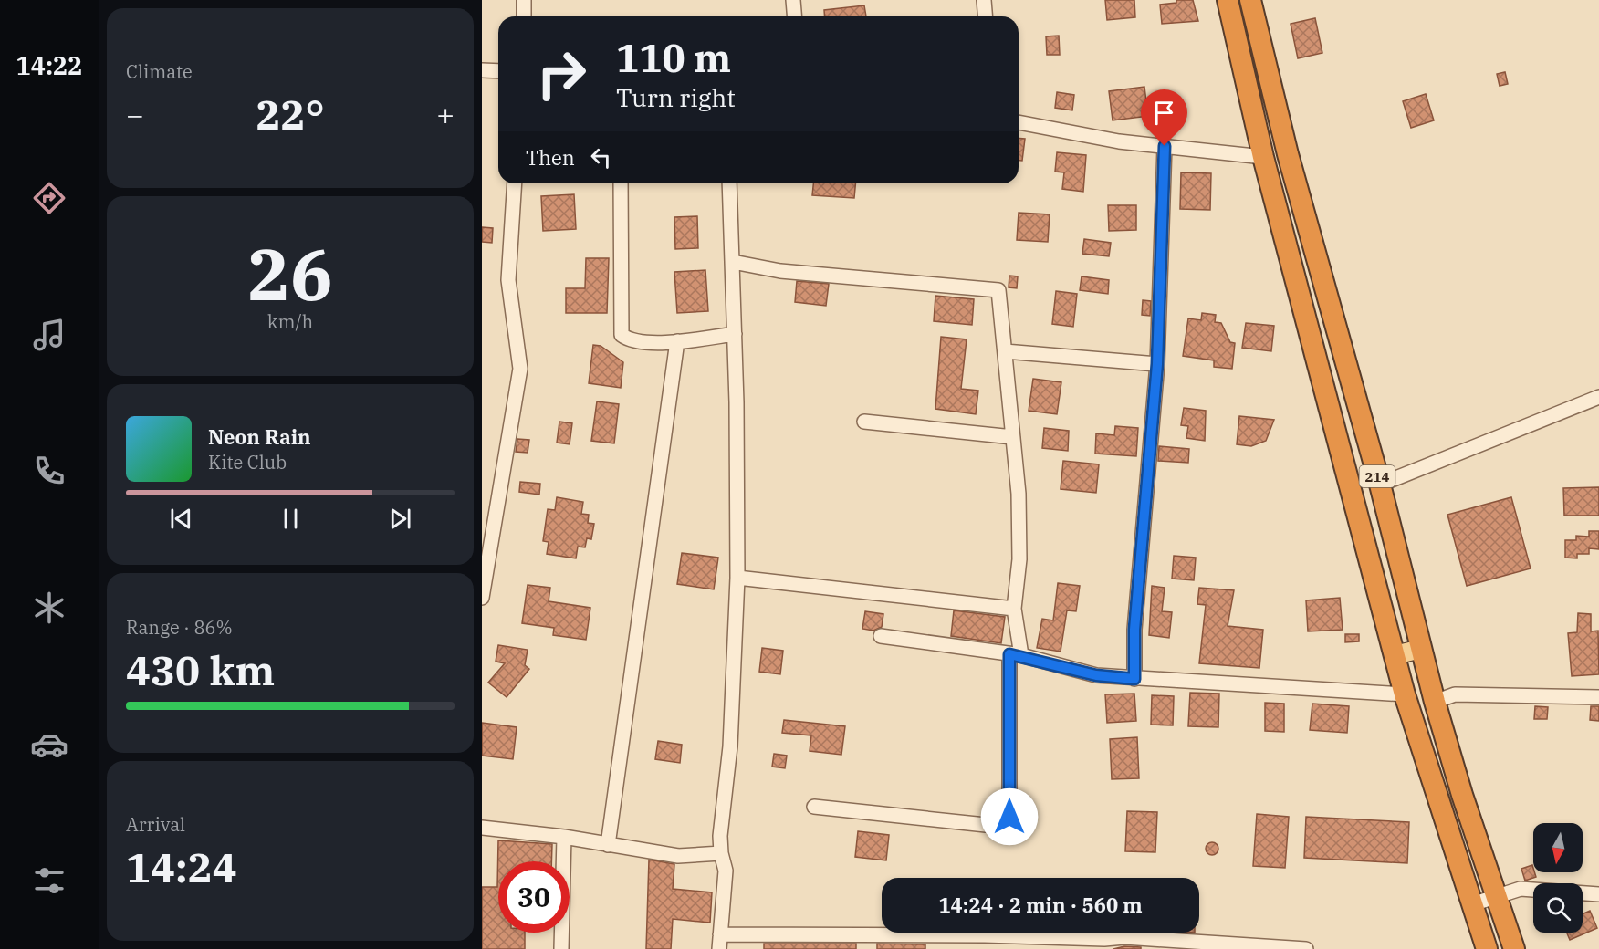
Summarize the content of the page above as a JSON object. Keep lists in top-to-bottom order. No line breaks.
{"streets":{"highway":["214"]},"north":"bottom","page":{"tabs":"14:22","tile":["Climate",["26","km/h"],["Range · 86%","430 km"],["Arrival","14:24"]],"turn":["110 m","Turn right"],"heat":["−","22°","+"],"then":"Then","song":["Neon Rain","Kite Club"],"limit":"30","trip":"14:24 · 2 min · 560 m"}}
